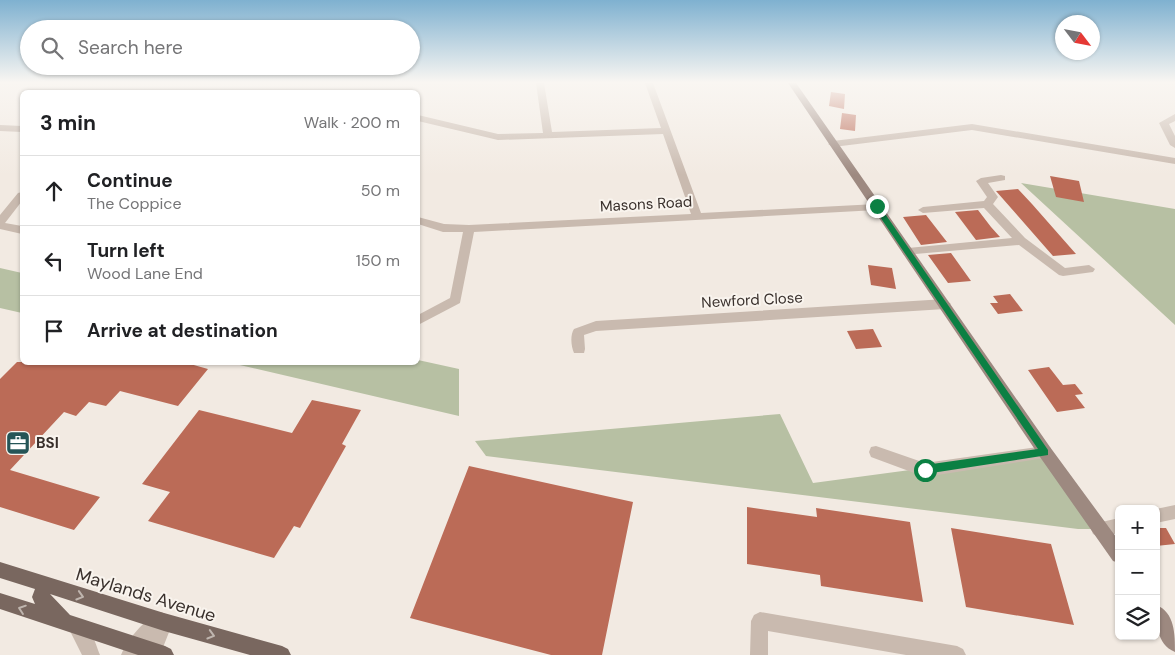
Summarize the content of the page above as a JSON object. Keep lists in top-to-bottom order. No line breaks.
{"streets":{"main road":["Maylands Avenue"],"street":["Masons Road","Newford Close"]},"places":{"office":["BSI"]},"north":"bottom right","page":{"search":"Search here","heading":["3 min","Walk · 200 m"],"list":[["Continue","The Coppice","50 m"],["Turn left","Wood Lane End","150 m"],"Arrive at destination"],"map_buttons":["+","−"]}}
